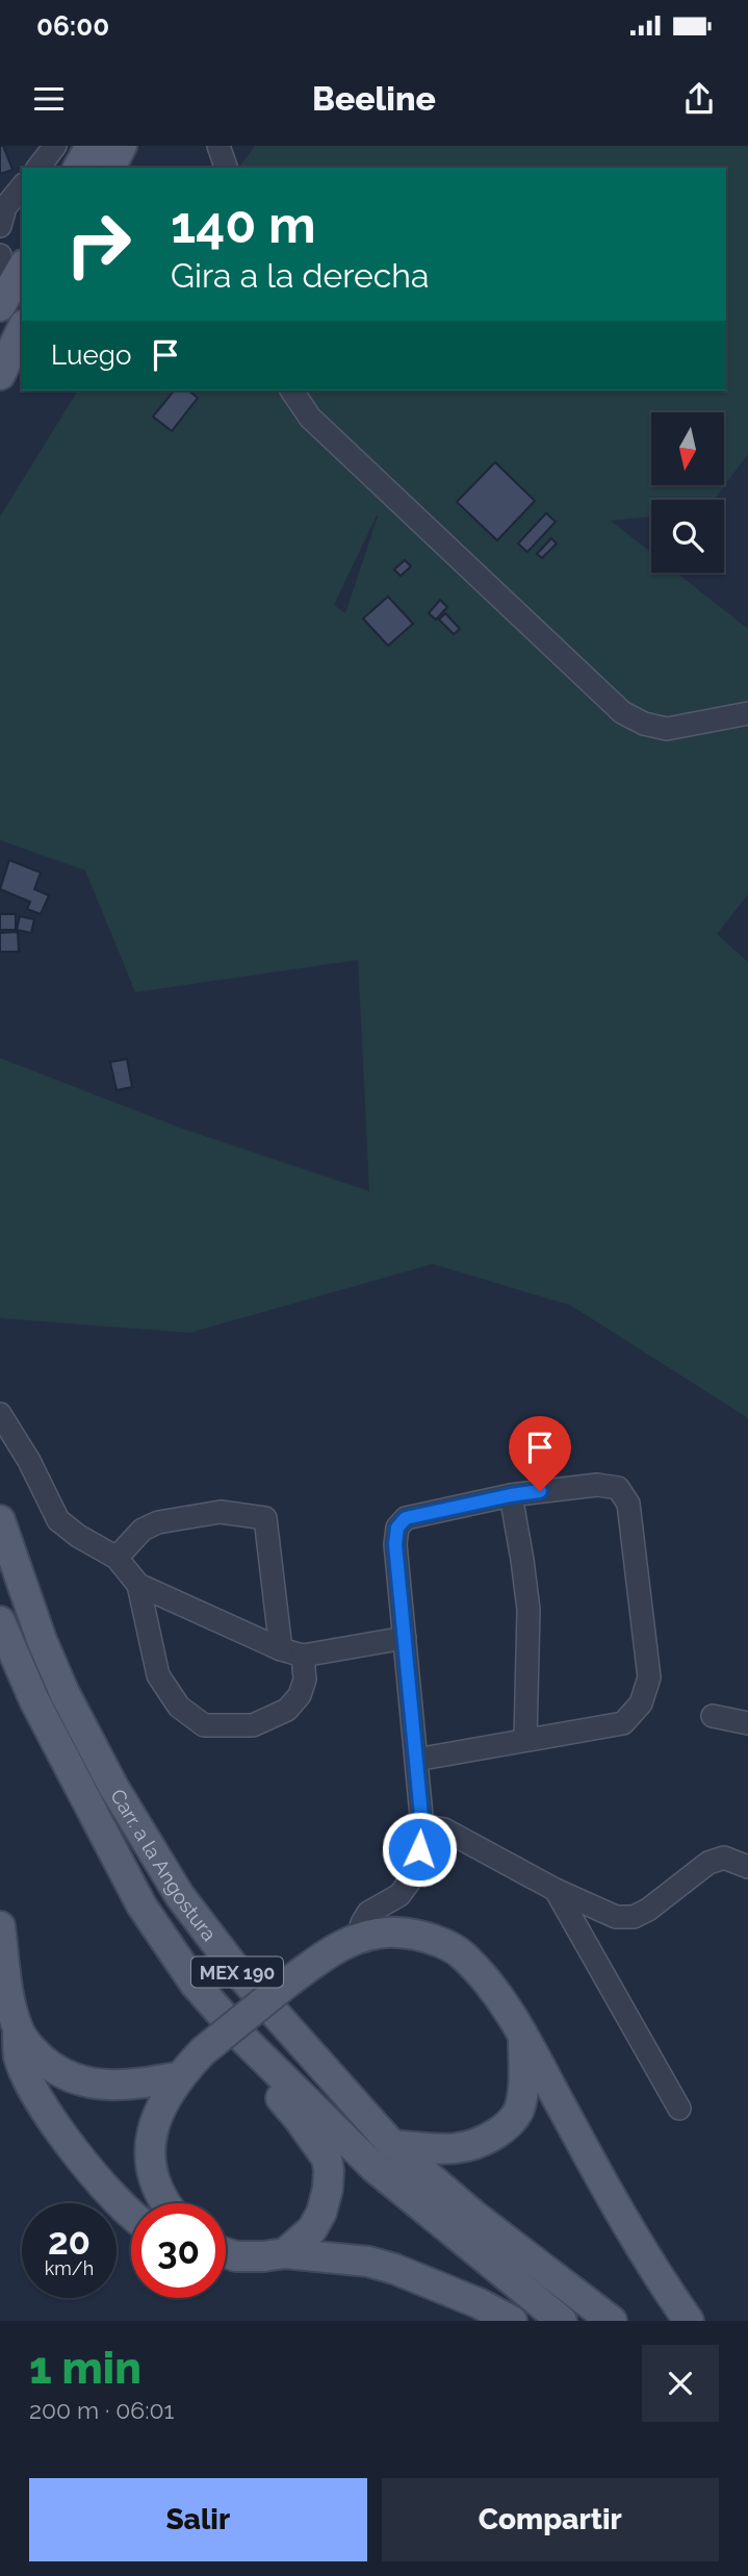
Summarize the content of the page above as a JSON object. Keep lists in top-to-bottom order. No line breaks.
{"streets":{"main road":["Carr. a la Angostura","MEX 190"]},"north":"bottom","page":{"status":"06:00","header":"Beeline","turn":["140 m","Gira a la derecha"],"then":"Luego","speed":"20 km/h","limit":"30","heading":["1 min","200 m · 06:01"],"buttons":["Salir","Compartir"]}}
